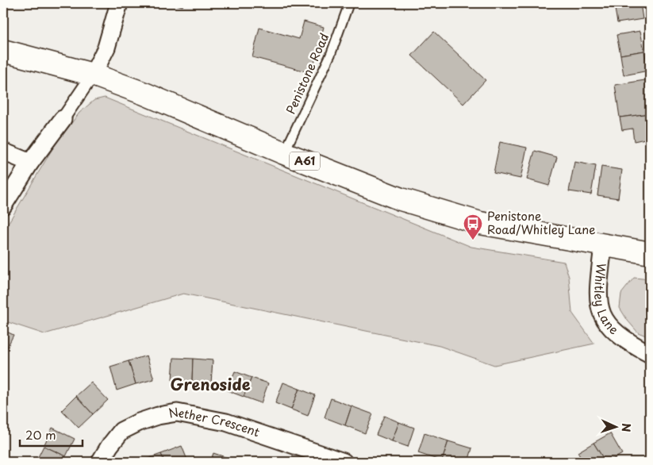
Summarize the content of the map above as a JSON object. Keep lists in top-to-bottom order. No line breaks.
{"streets":{"highway":["A61"],"street":["Whitley Lane","Nether Crescent"],"lane":["Penistone Road"]},"crossings":[["Penistone Road","A61"],["A61","Whitley Lane"]],"districts":["Grenoside"],"places":{"bus stop":["Penistone Road/Whitley Lane"]},"scale_bar":"20 m","north":"right"}
